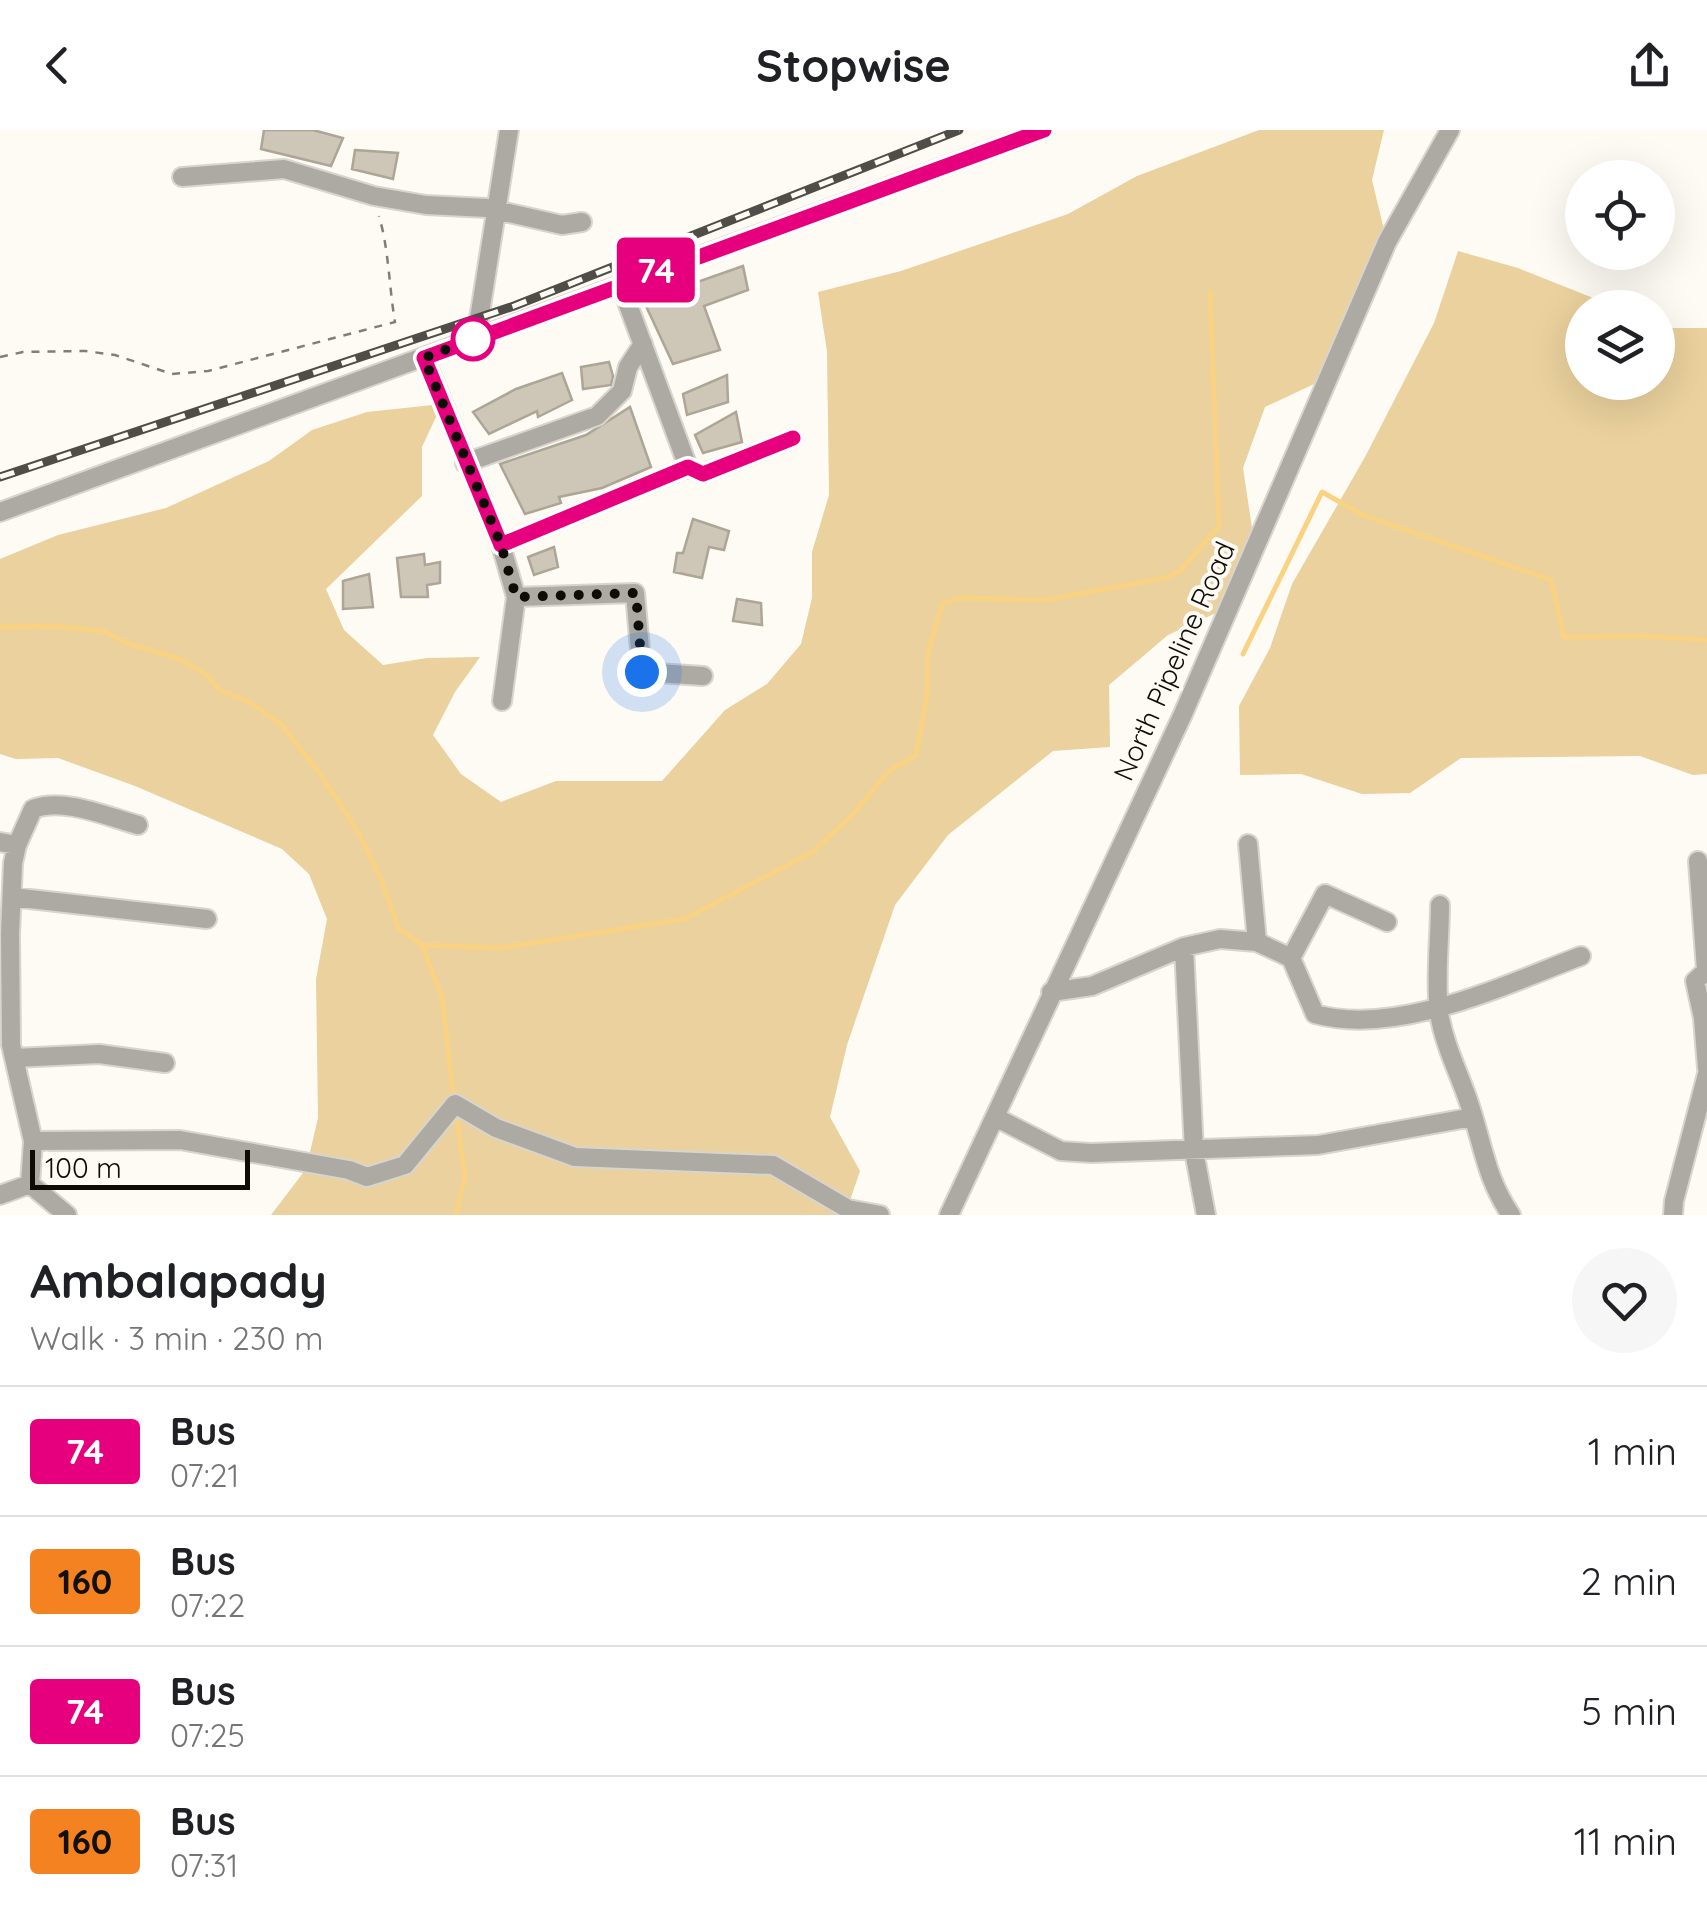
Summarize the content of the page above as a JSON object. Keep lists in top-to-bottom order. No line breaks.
{"streets":{"street":["North Pipeline Road"]},"lines":["bus line 74"],"scale_bar":"100 m","page":{"header":"Stopwise","on_map":"74","scale":"100 m","heading":["Ambalapady","Walk · 3 min · 230 m"],"list":[{"mark":"74","name":"Bus","note":"07:21","value":"1 min"},{"mark":"160","name":"Bus","note":"07:22","value":"2 min"},{"mark":"74","name":"Bus","note":"07:25","value":"5 min"},{"mark":"160","name":"Bus","note":"07:31","value":"11 min"}]}}
